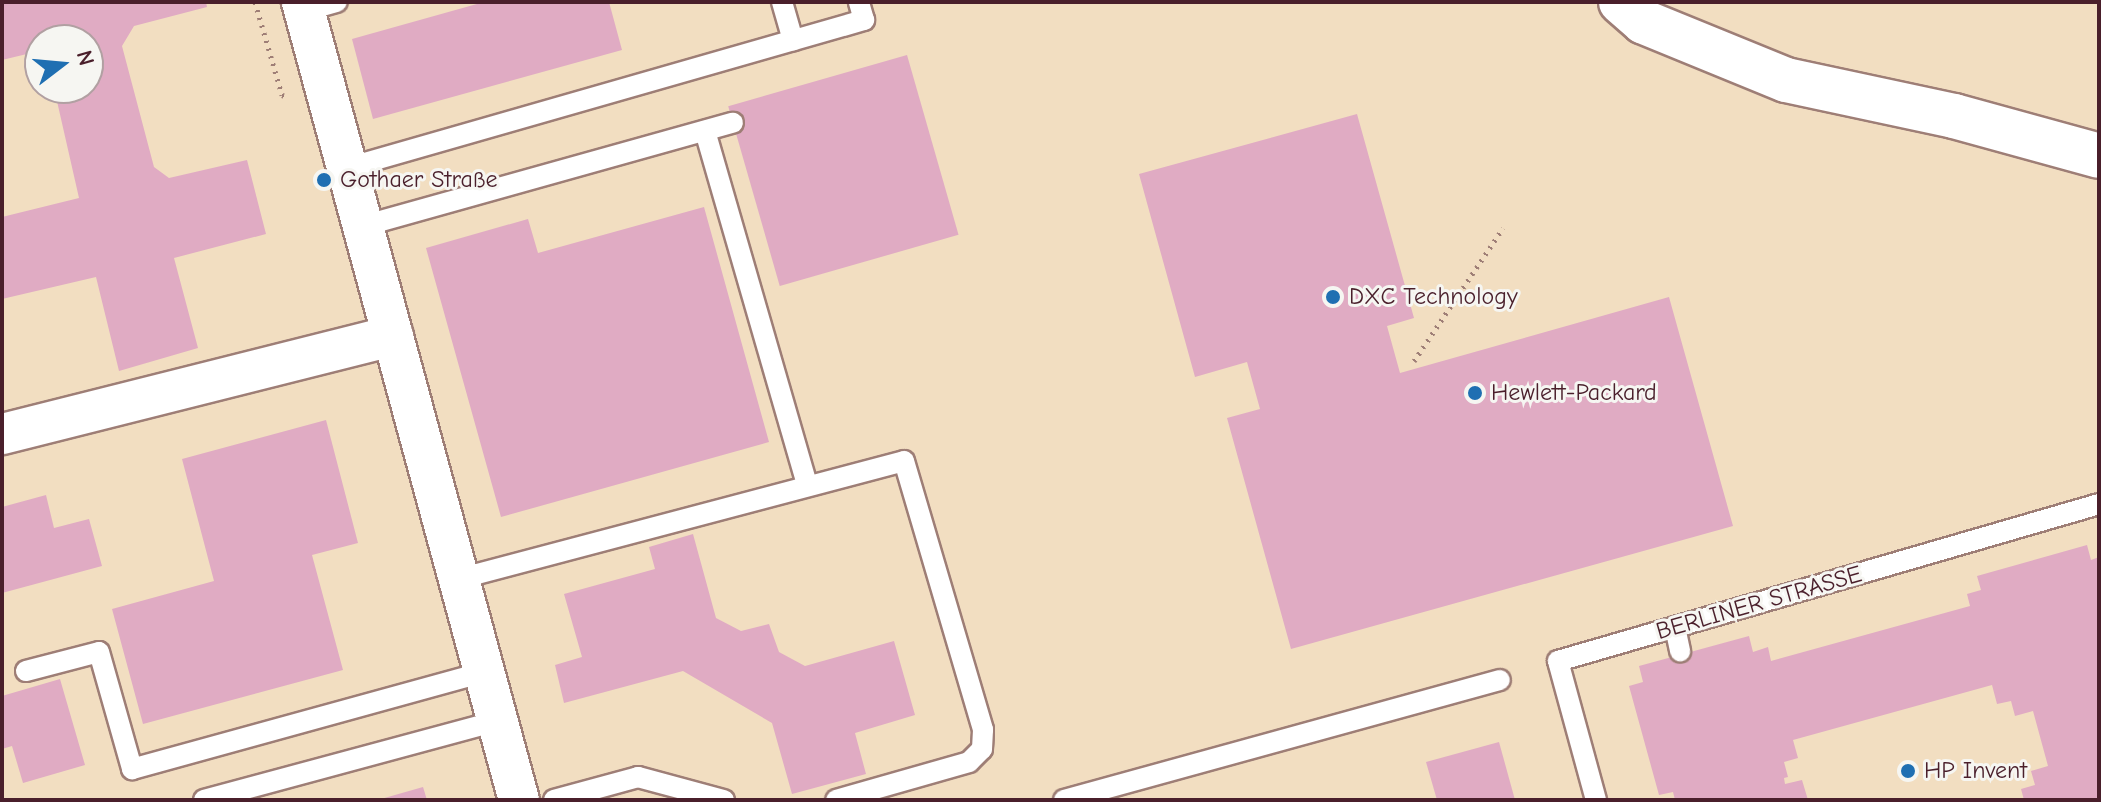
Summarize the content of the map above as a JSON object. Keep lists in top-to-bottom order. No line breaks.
{"streets":{"lane":["BERLINER STRASSE"]},"places":["Gothaer Straße","DXC Technology","Hewlett-Packard","HP Invent"],"north":"right"}
